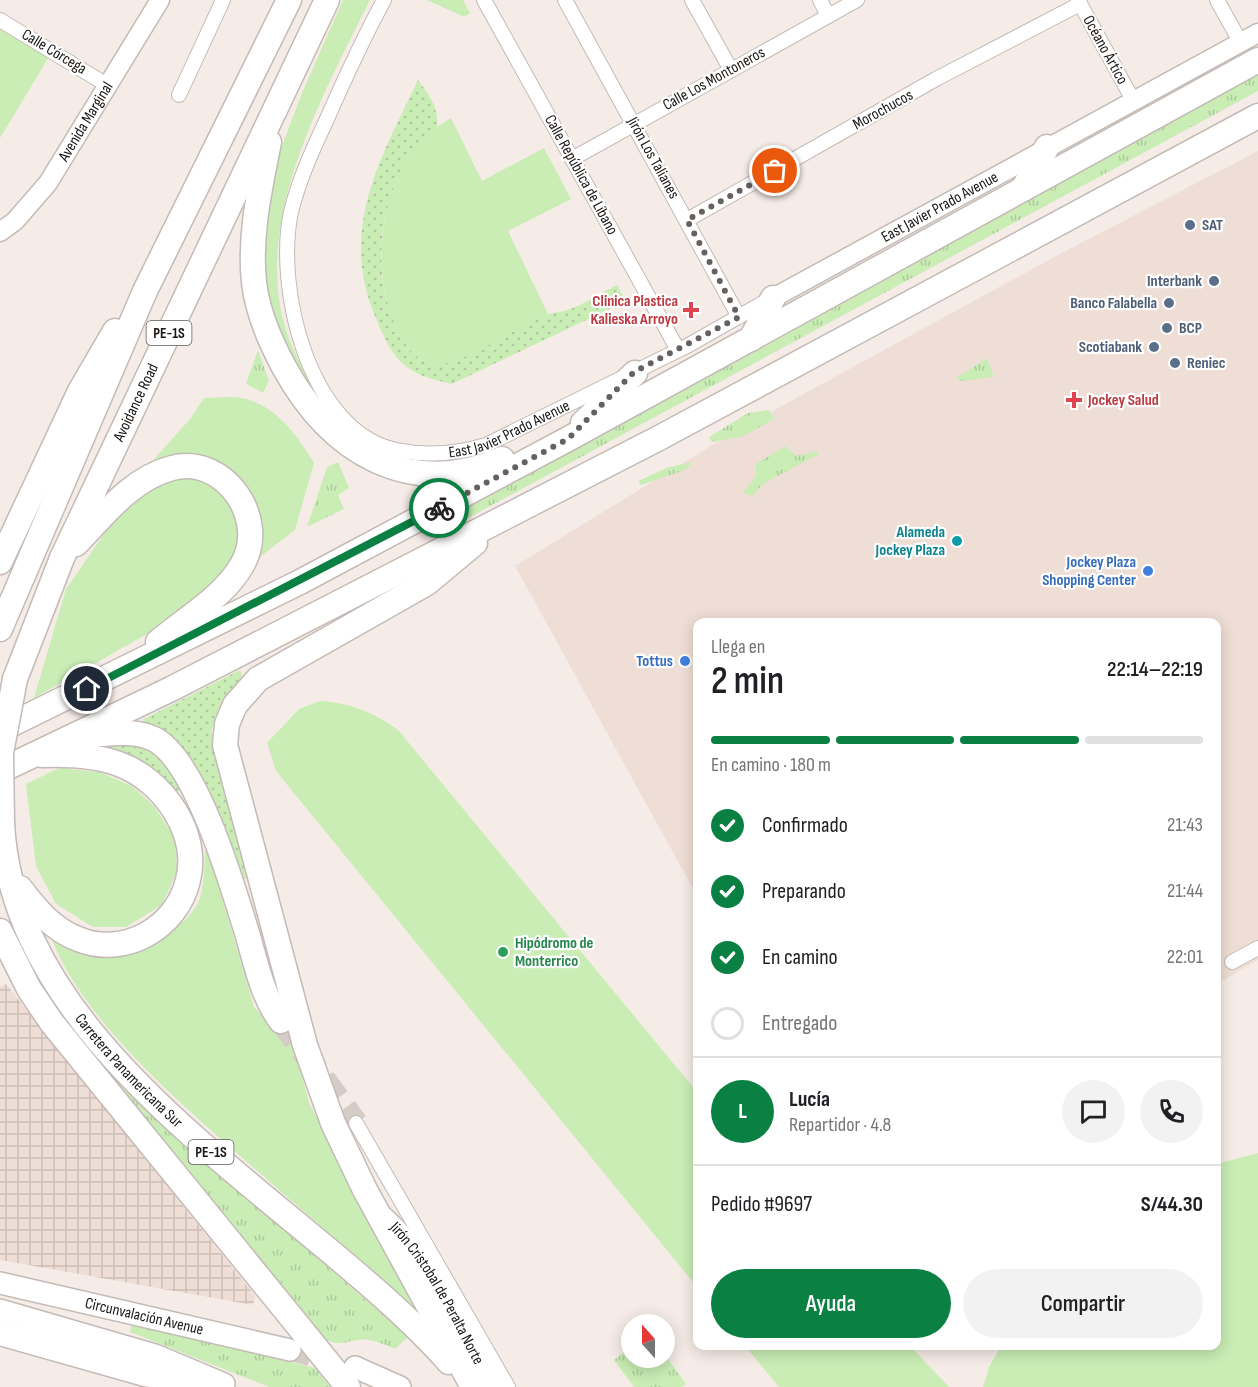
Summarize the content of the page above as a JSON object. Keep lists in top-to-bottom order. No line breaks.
{"streets":{"highway":["East Javier Prado Avenue","PE-1S","Avoidance Road","Carretera Panamericana Sur"],"main road":["Avenida Marginal","Jirón Cristobal de Peralta Norte","Circunvalación Avenue"],"street":["Océano Ártico","Calle Córcega","Calle Los Montoneros","Morochucos","Jirón Los Talianes","Calle República de Líbano"]},"crossings":[["Océano Ártico","Morochucos"],["Océano Ártico","East Javier Prado Avenue"],["Calle Córcega","Avenida Marginal"],["Calle Los Montoneros","Jirón Los Talianes"],["Calle Los Montoneros","Calle República de Líbano"],["Morochucos","Jirón Los Talianes"],["Jirón Los Talianes","East Javier Prado Avenue"],["Calle República de Líbano","East Javier Prado Avenue"],["Avoidance Road","Carretera Panamericana Sur"]],"places":{"other":["SAT","Interbank","Banco Falabella","BCP","Scotiabank","Reniec","Alameda Jockey Plaza","Jockey Plaza Shopping Center","Tottus","Hipódromo de Monterrico"],"health":["Clinica Plastica Kalieska Arroyo","Jockey Salud"]},"north":"top","page":{"heading":["2 min","Llega en","22:14–22:19"],"panel":["Lucía","Repartidor · 4.8","Pedido #9697","S/44.30"],"bar":"En camino · 180 m","list":[["Confirmado","21:43"],["Preparando","21:44"],["En camino","22:01"],"Entregado"],"round":"L","buttons":["Ayuda","Compartir"]}}
